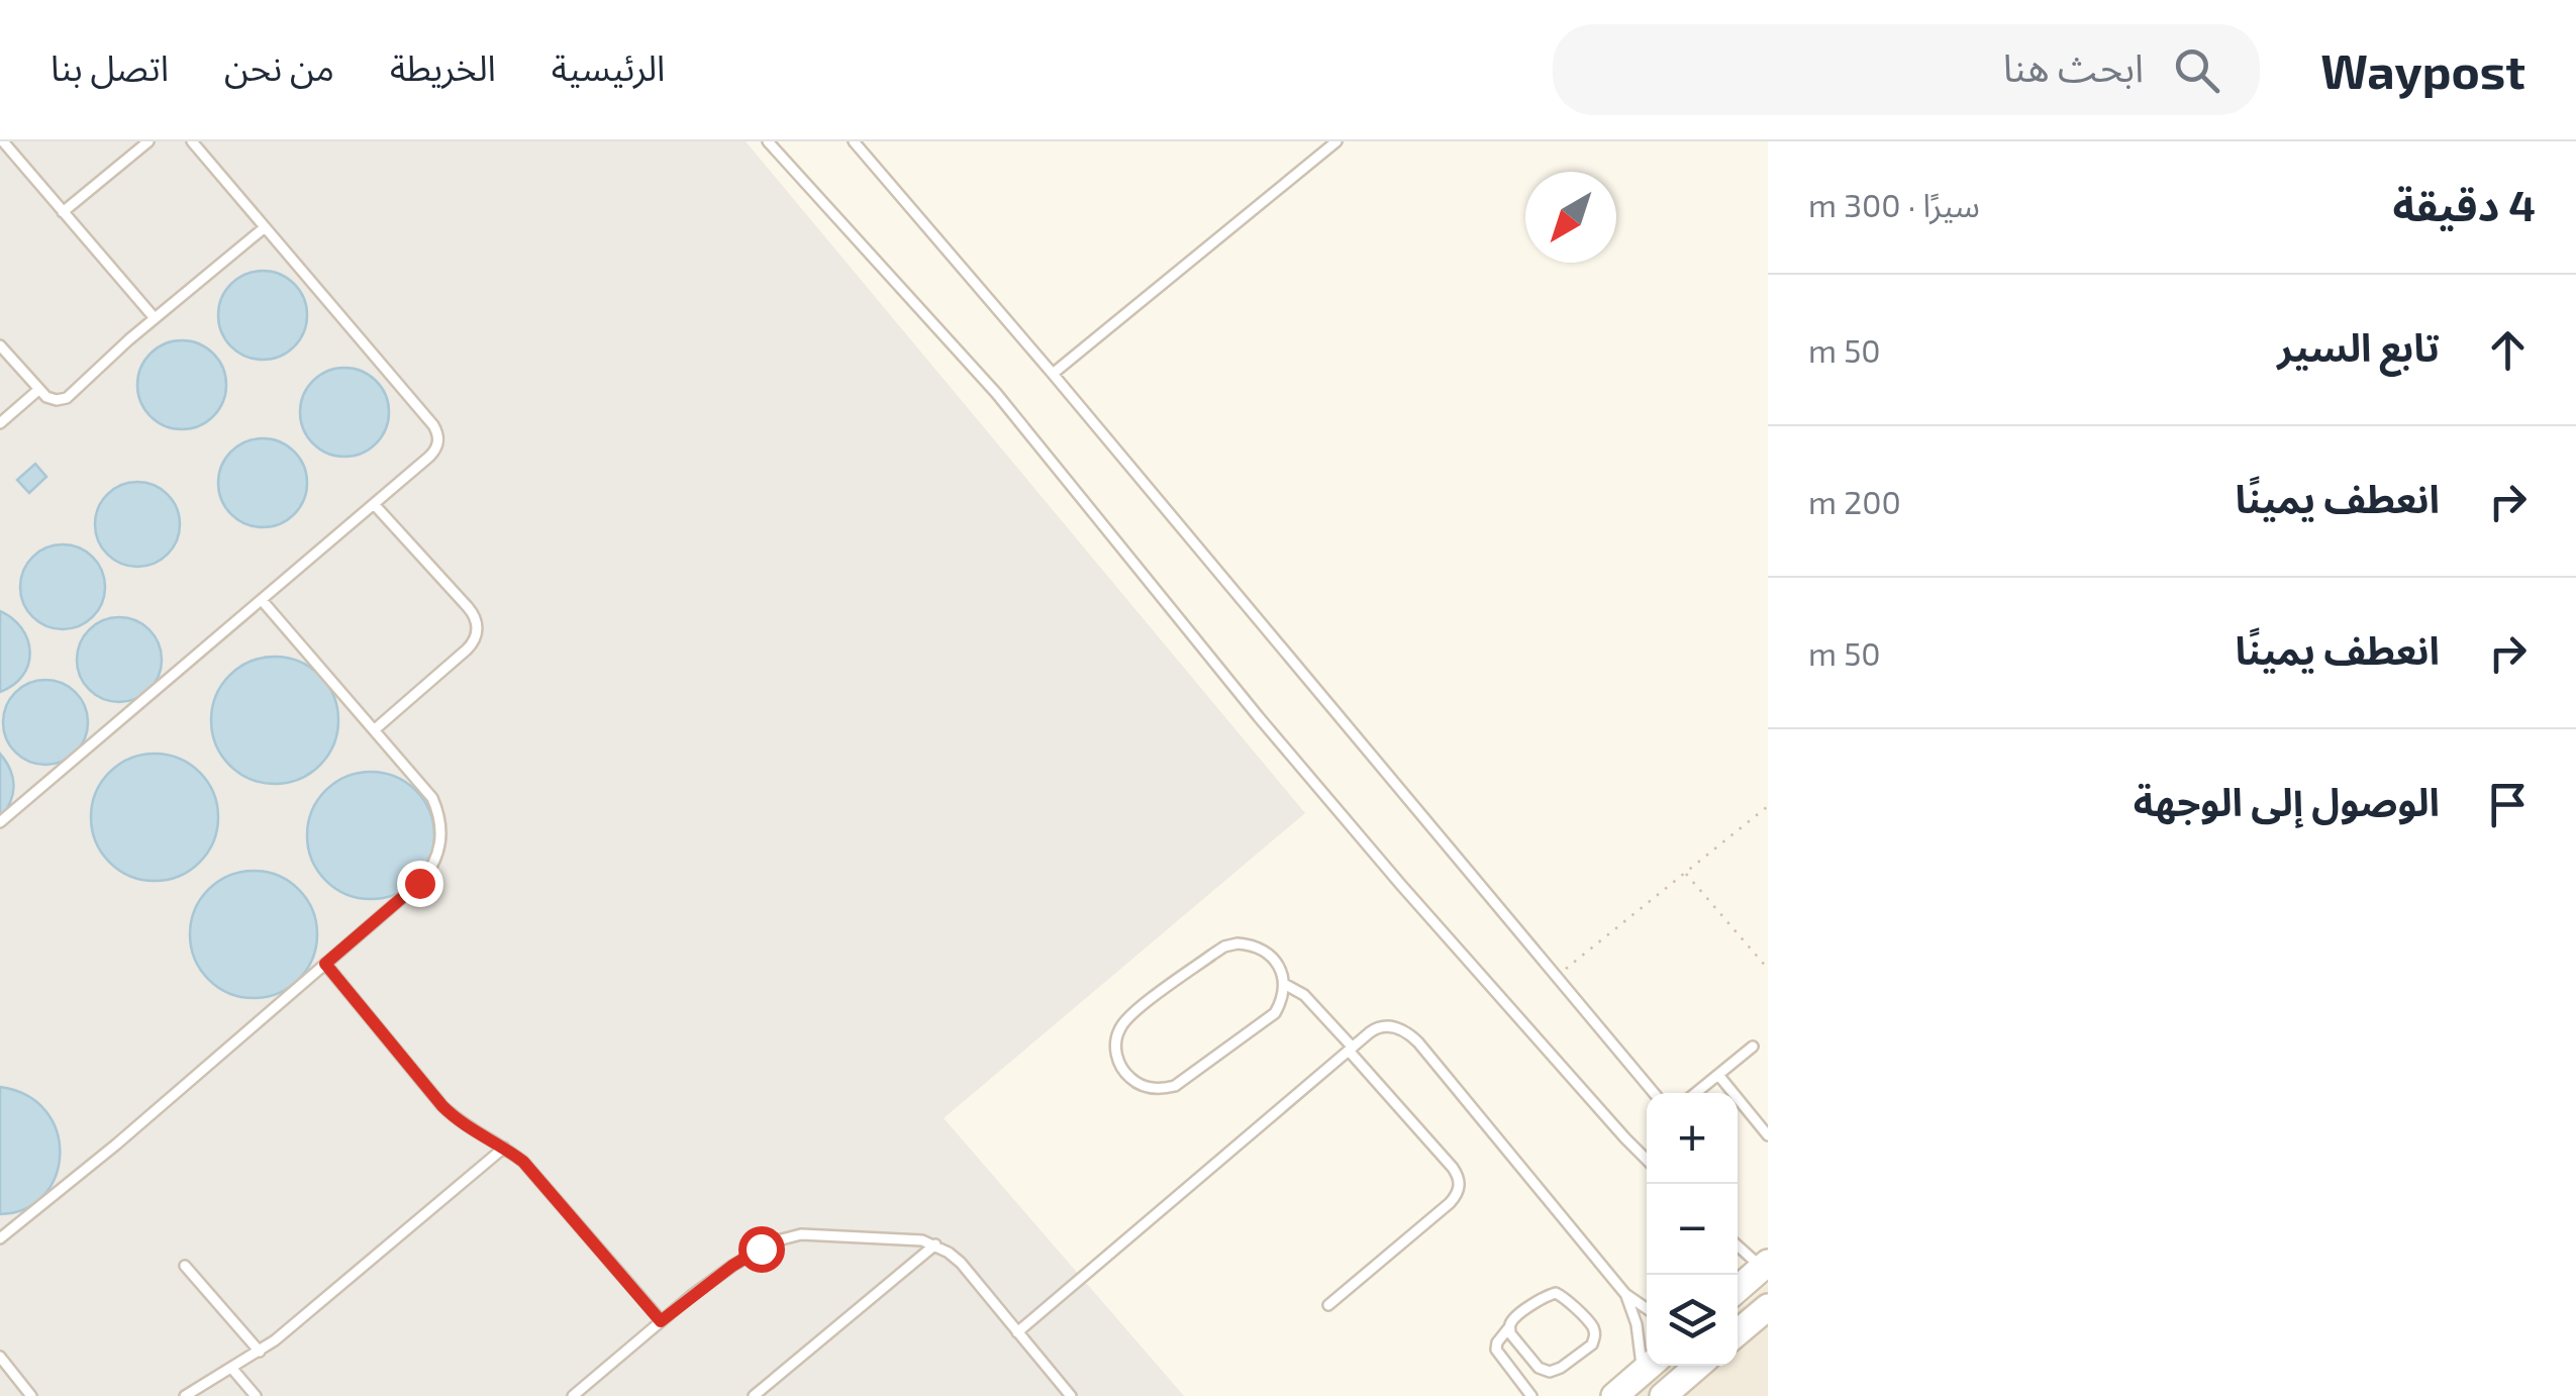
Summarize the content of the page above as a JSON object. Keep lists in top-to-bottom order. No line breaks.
{"north":"bottom left","page":{"header":"Waypost","search":"ابحث هنا","nav":["الرئيسية","الخريطة","من نحن","اتصل بنا"],"heading":["4 دقيقة","سيرًا · 300 m"],"list":[["تابع السير","50 m"],["انعطف يمينًا","200 m"],["انعطف يمينًا","50 m"],"الوصول إلى الوجهة"],"map_buttons":["+","−"]}}
